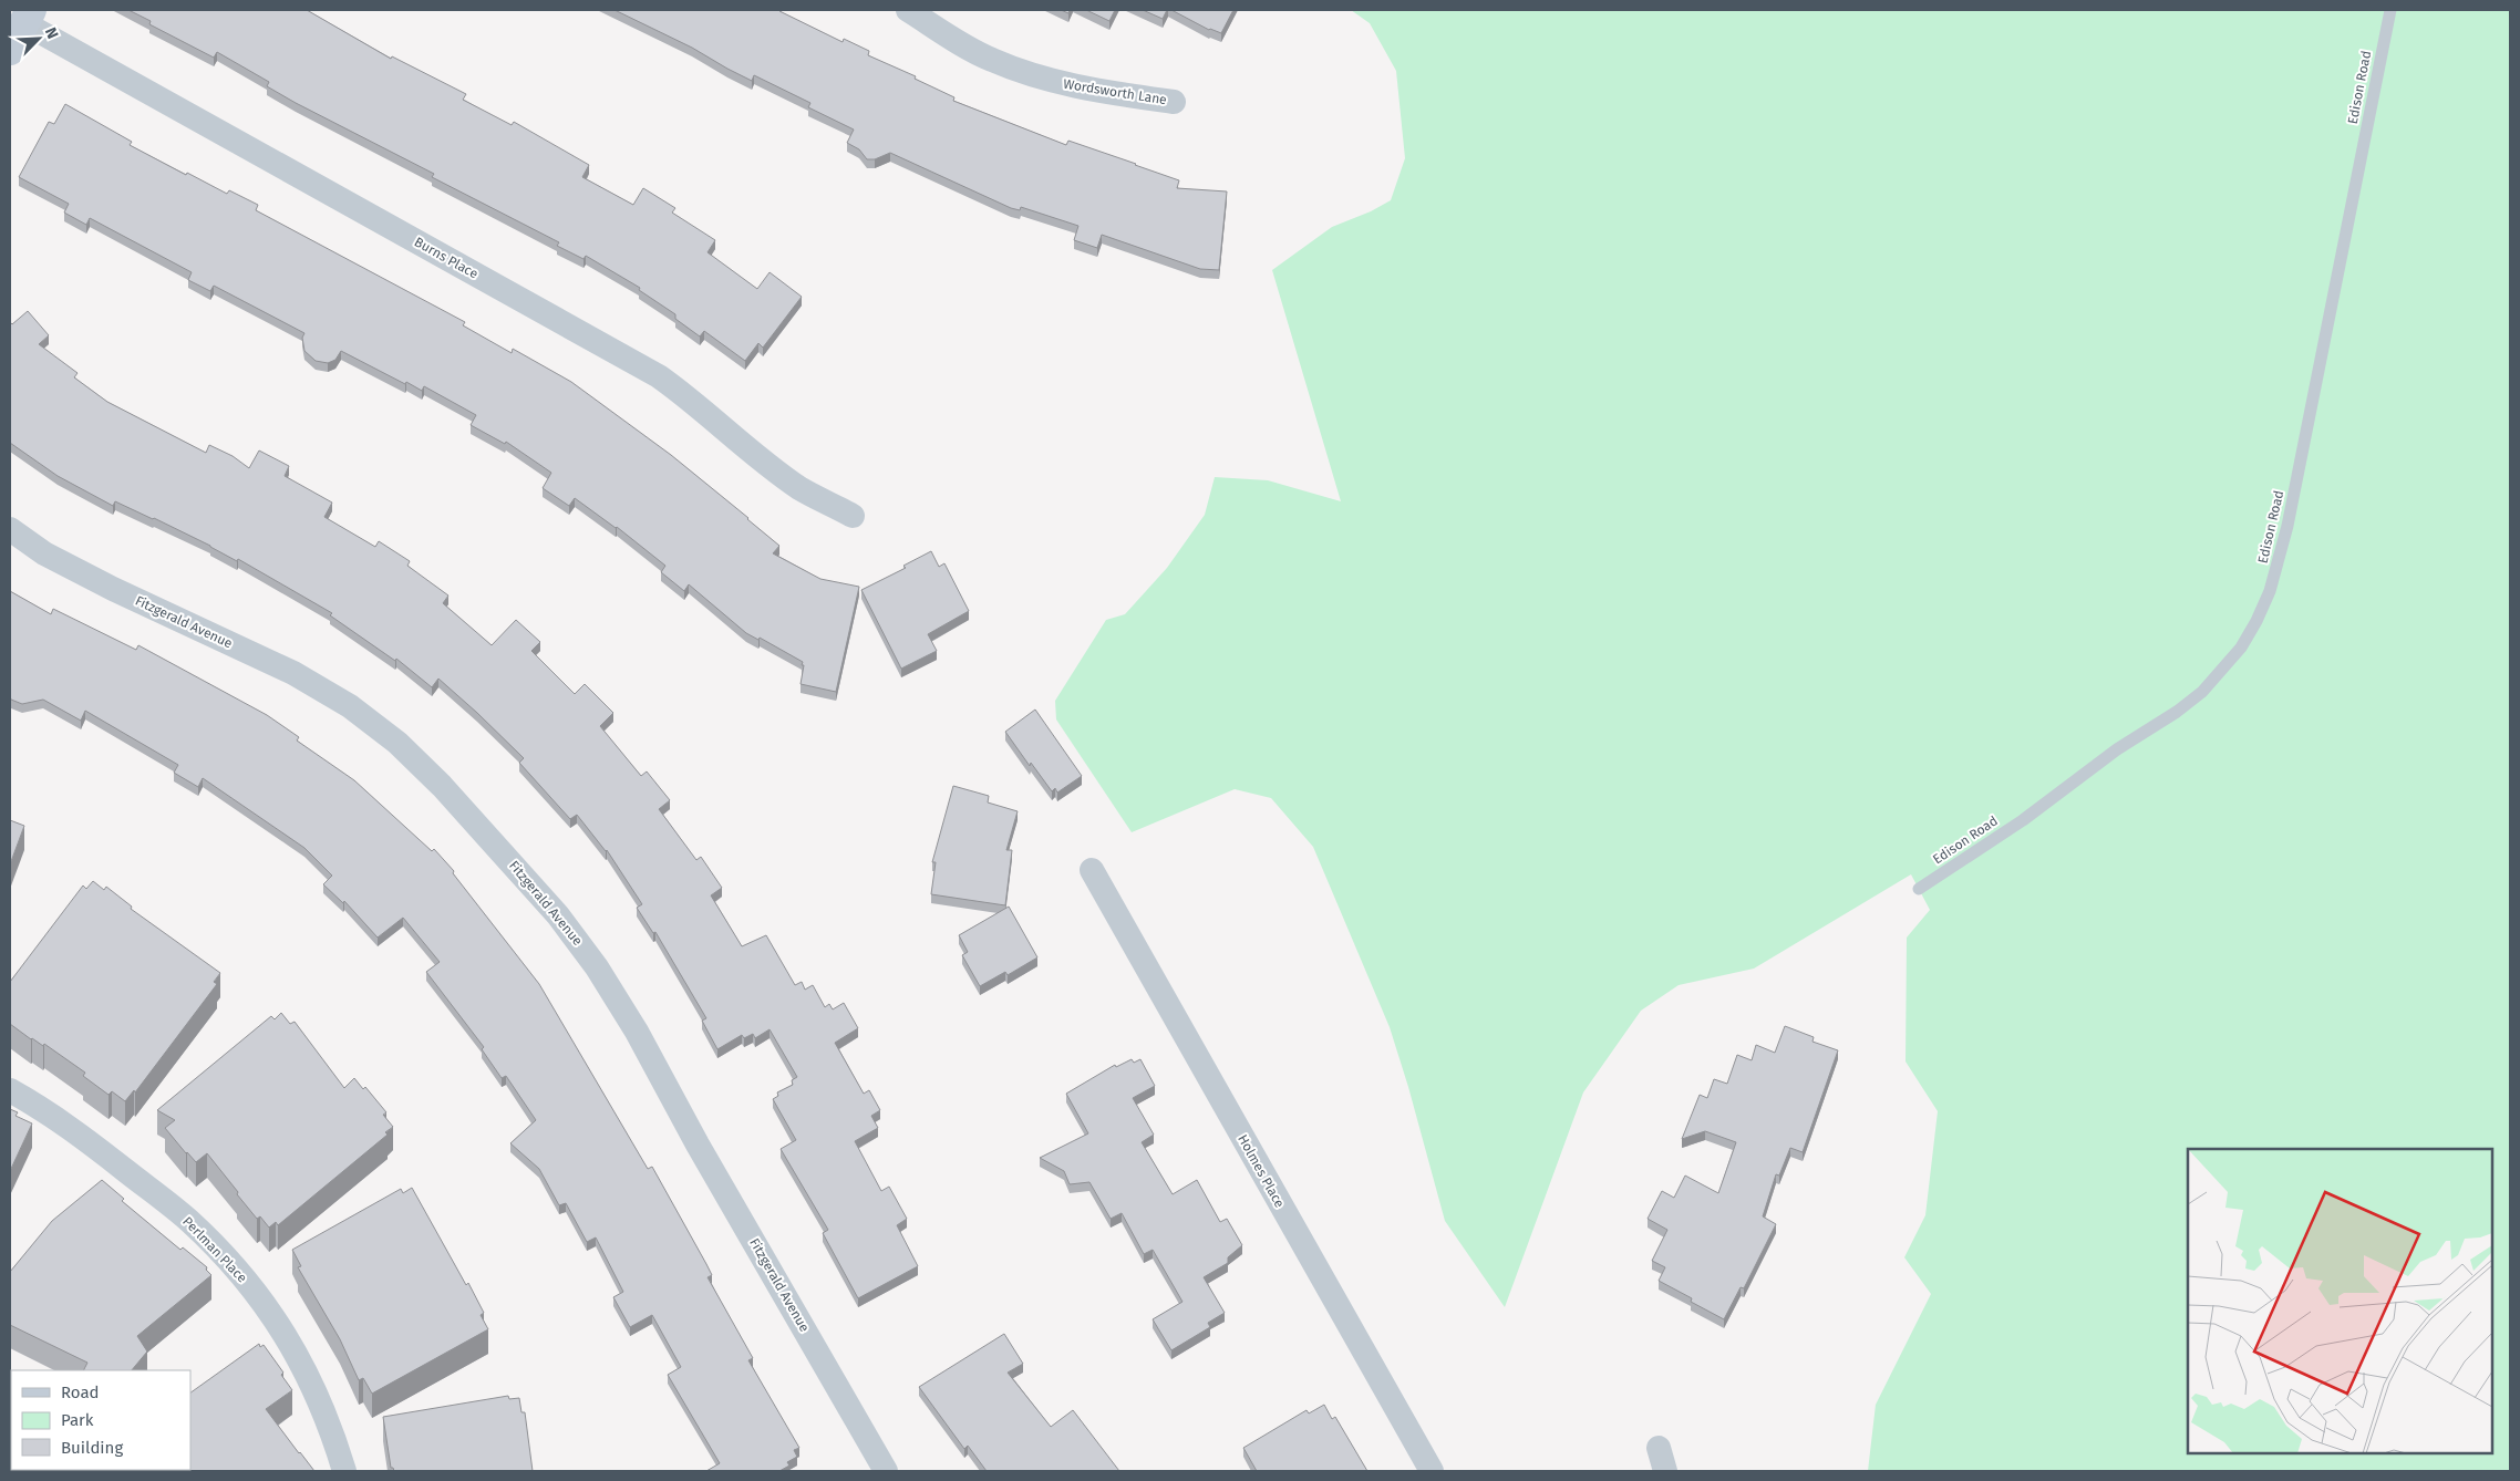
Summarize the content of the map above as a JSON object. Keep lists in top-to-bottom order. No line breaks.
{"streets":{"street":["Wordsworth Lane","Burns Place","Fitzgerald Avenue","Holmes Place","Perlman Place"],"lane":["Edison Road"]},"legend":["Road","Park","Building"],"north":"top right"}
